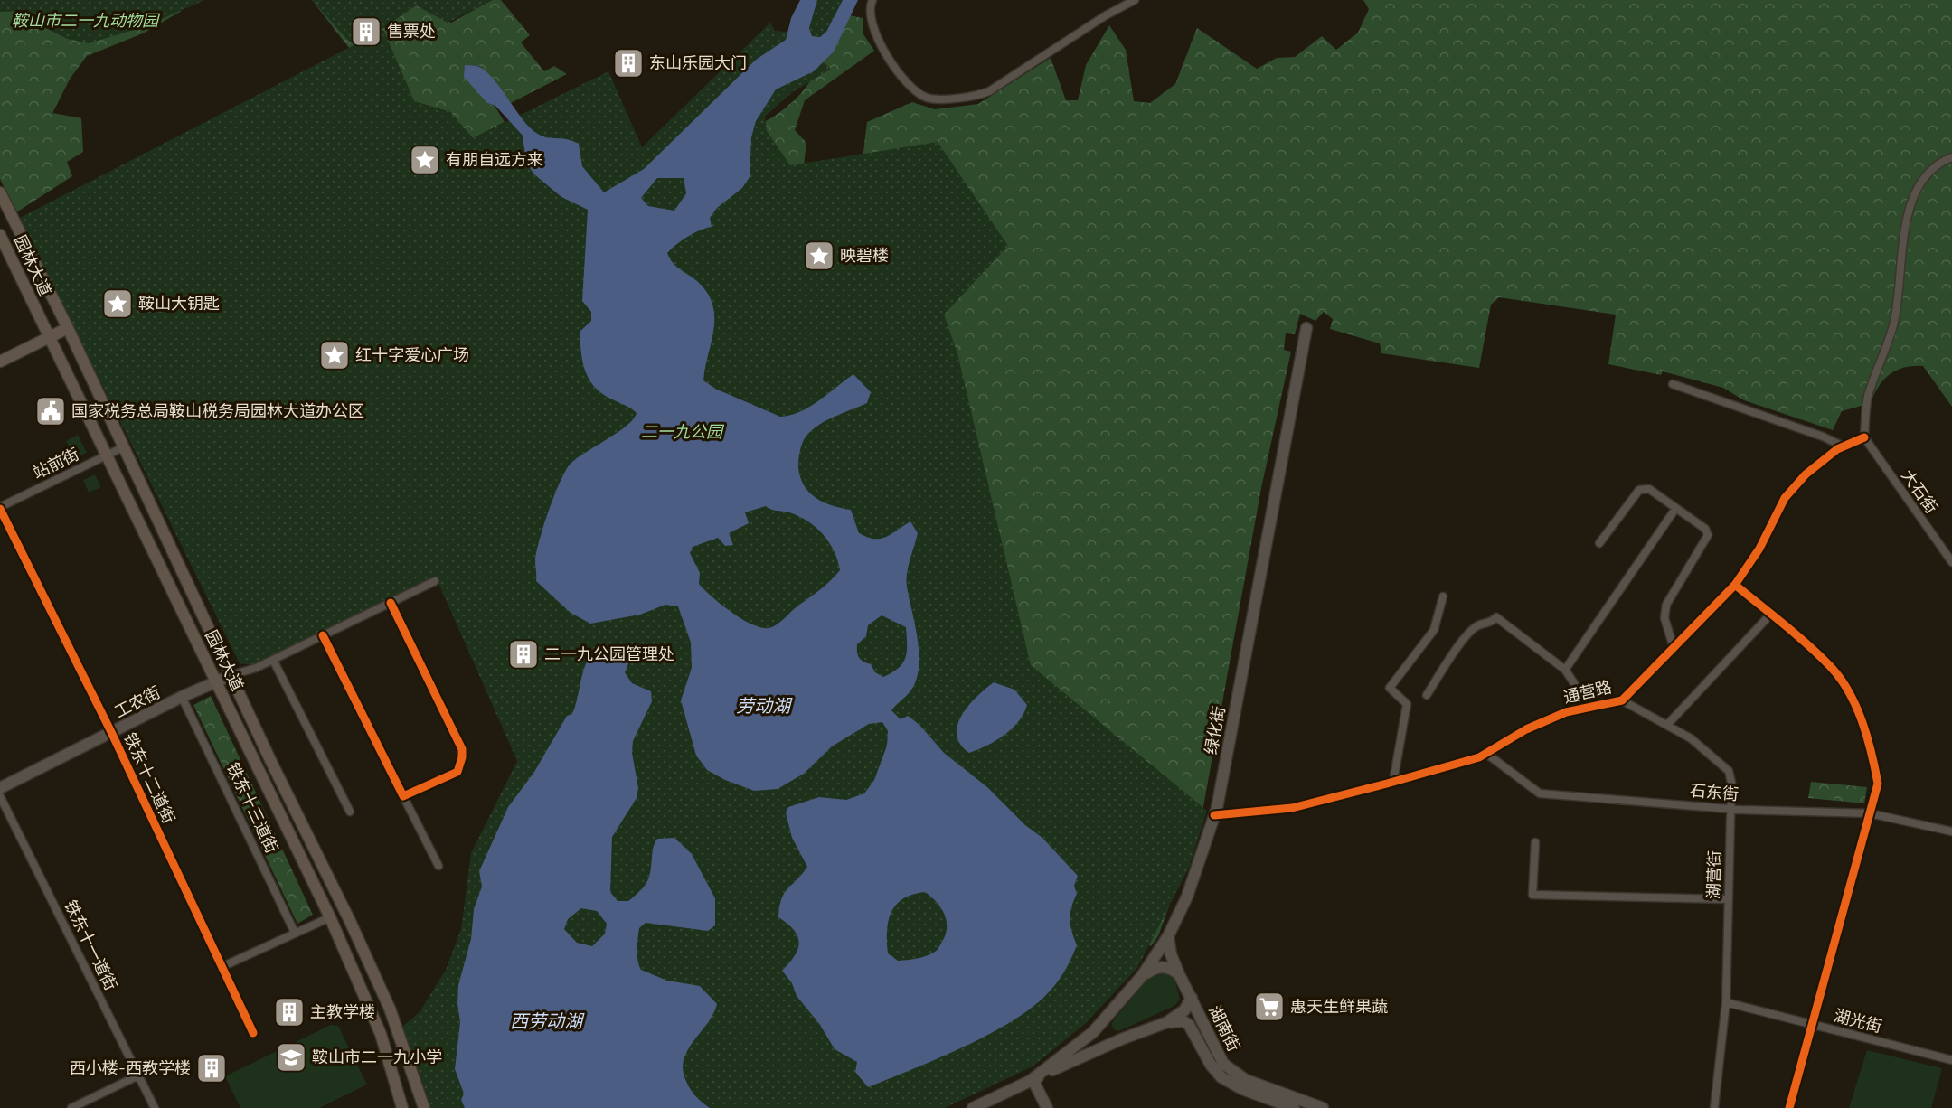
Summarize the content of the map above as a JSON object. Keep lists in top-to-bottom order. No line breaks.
{"streets":{"main road":["园林大道","工农街","绿化街","湖南街"],"street":["站前街","大石街","通营路","铁东十二道街","石东街","铁东十三道街","湖营街","铁东十一道街","湖光街"]},"crossings":[["园林大道","站前街"],["园林大道","工农街"],["站前街","铁东十二道街"],["大石街","通营路"],["通营路","绿化街"],["通营路","石东街"],["通营路","湖营街"],["工农街","铁东十二道街"],["工农街","铁东十三道街"],["绿化街","湖南街"],["石东街","湖营街"],["湖营街","湖光街"]],"water":["劳动湖","西劳动湖"],"parks":["鞍山市二一九动物园","二一九公园"],"places":{"building":["售票处","东山乐园大门","二一九公园管理处","主教学楼","西小楼-西教学楼"],"place":["有朋自远方来","映碧楼","鞍山大钥匙","红十字爱心广场"],"public building":["国家税务总局鞍山税务局园林大道办公区"],"supermarket":["惠天生鲜果蔬"],"school or university":["鞍山市二一九小学"]}}
